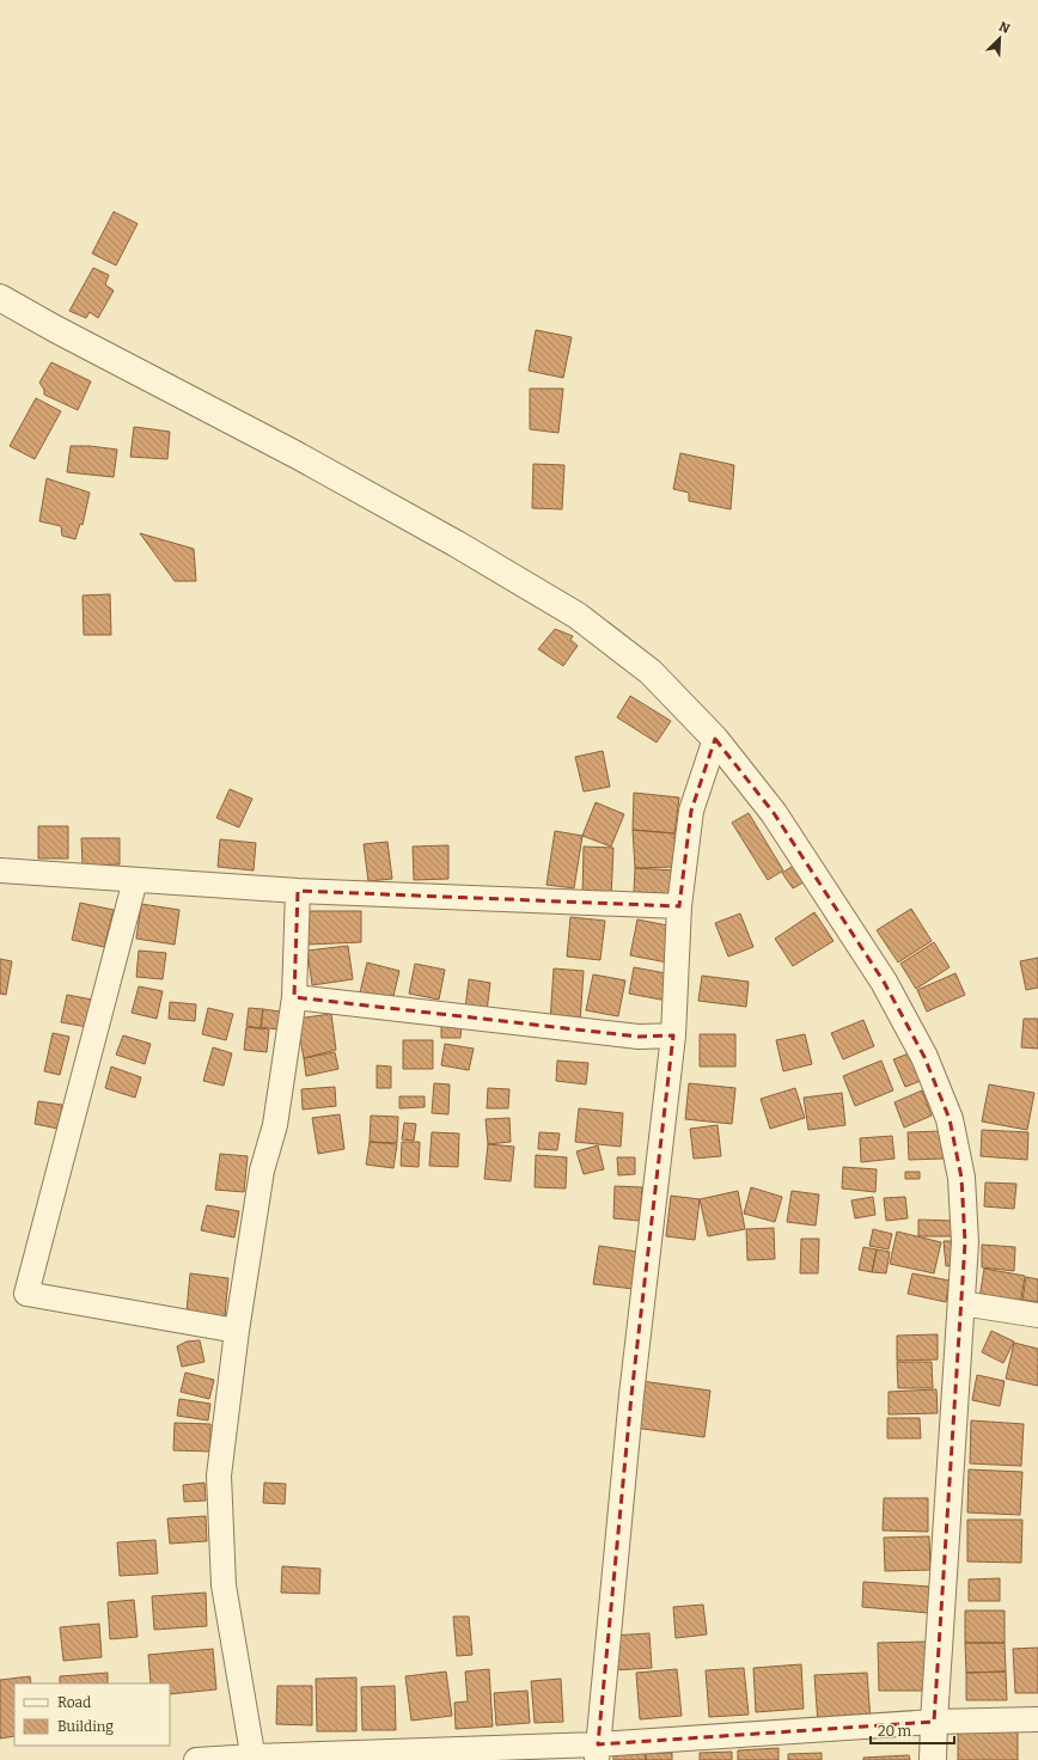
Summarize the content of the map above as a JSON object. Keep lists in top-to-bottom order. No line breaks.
{"legend":["Road","Building"],"scale_bar":"20 m","north":"top right"}
